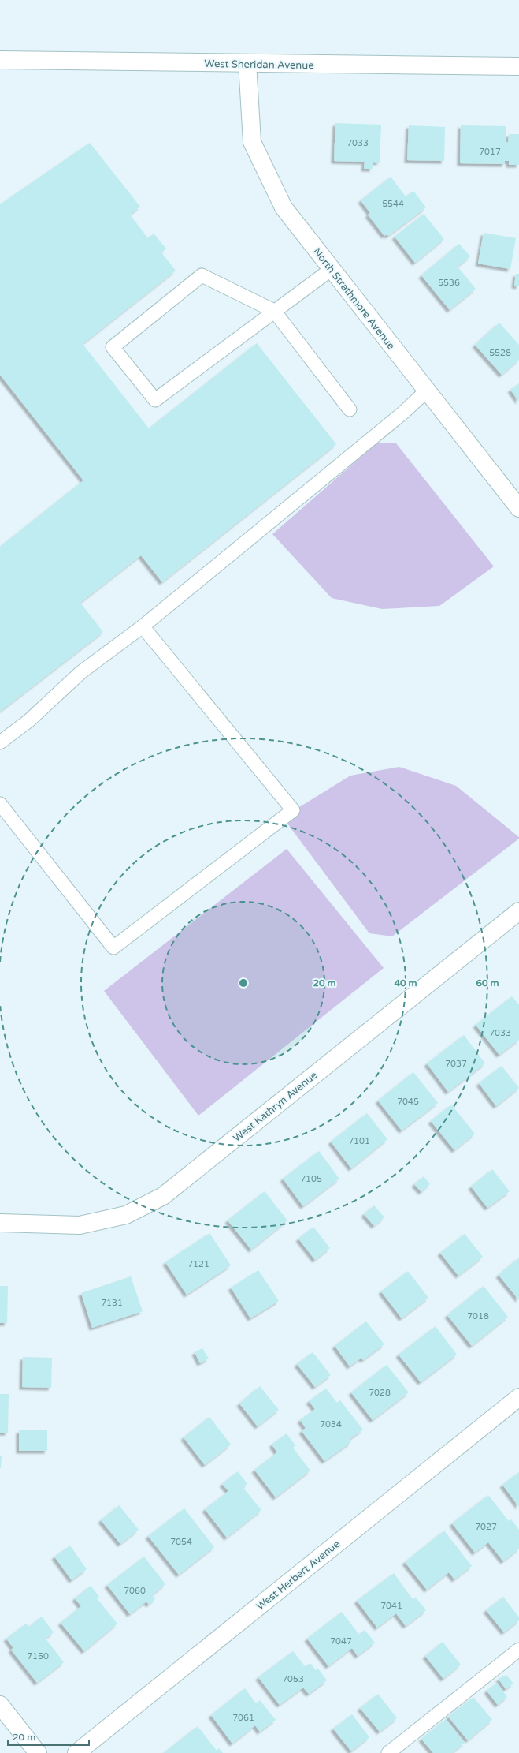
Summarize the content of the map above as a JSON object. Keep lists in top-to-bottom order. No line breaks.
{"streets":{"street":["West Sheridan Avenue","North Strathmore Avenue","West Kathryn Avenue","West Herbert Avenue"]},"crossings":[["West Sheridan Avenue","North Strathmore Avenue"]],"house_numbers":["7033","7017","5544","5536","5528","7033","7037","7045","7101","7105","7121","7131","7018","7028","7034","7027","7054","7060","7041","7047","7150","7053","7061"],"scale_bar":"20 m","rings":["20 m","40 m","60 m"]}
